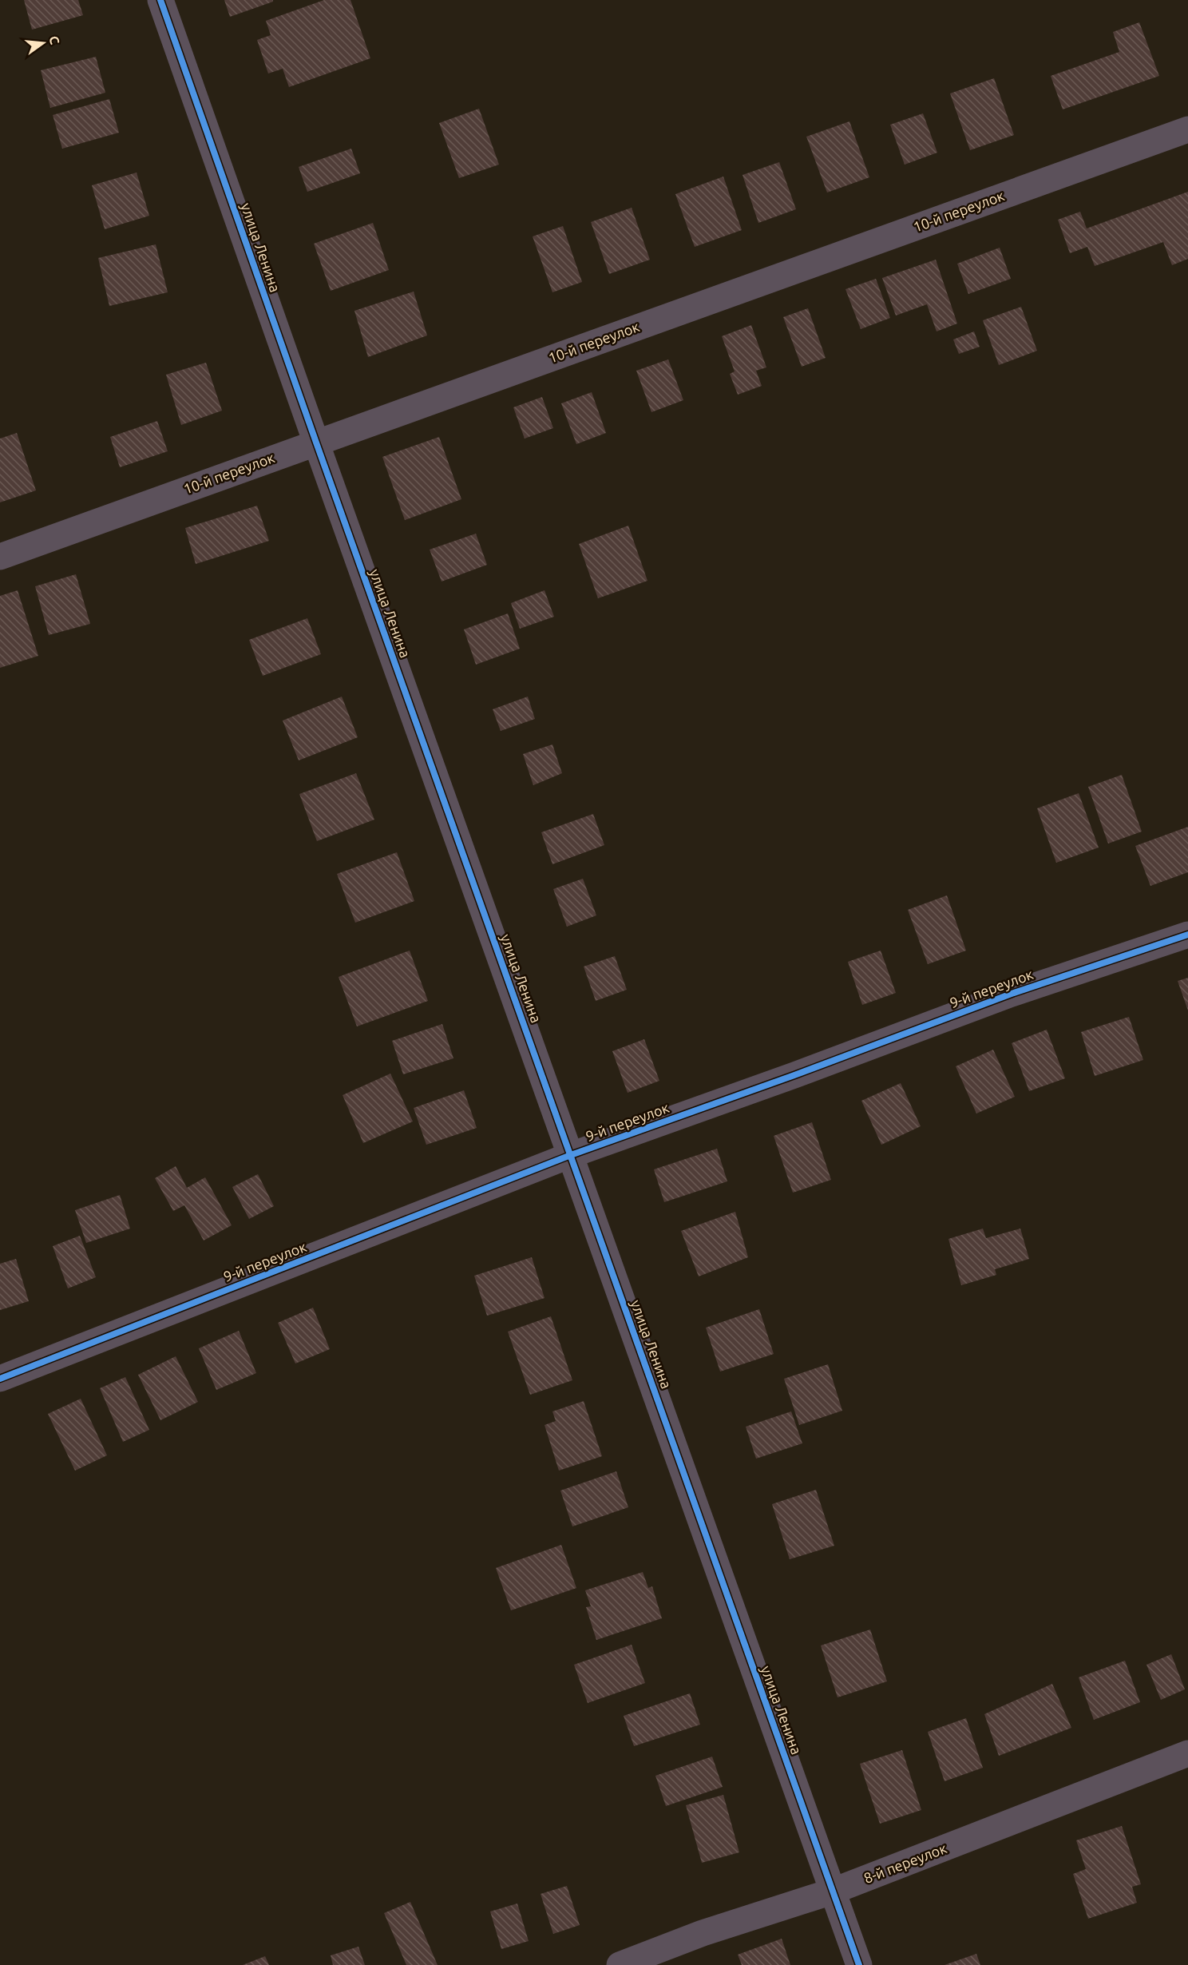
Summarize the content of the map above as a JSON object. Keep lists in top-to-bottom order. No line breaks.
{"streets":{"street":["10-й переулок","улица Ленина","9-й переулок","8-й переулок"]},"crossings":[["10-й переулок","улица Ленина"],["улица Ленина","9-й переулок"],["улица Ленина","8-й переулок"]],"north":"right"}
